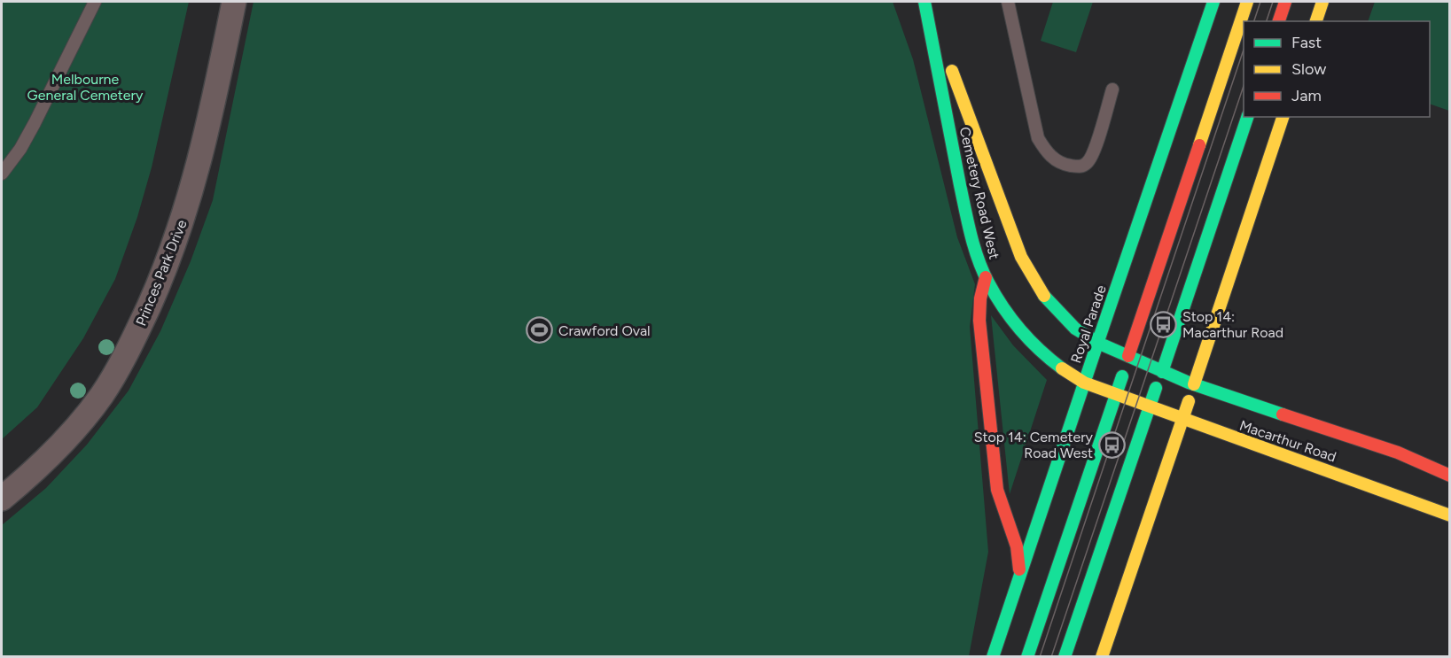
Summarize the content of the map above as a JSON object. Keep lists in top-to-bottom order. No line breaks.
{"streets":{"main road":["Cemetery Road West","Royal Parade","Macarthur Road"],"street":["Princes Park Drive"]},"crossings":[["Cemetery Road West","Royal Parade"],["Cemetery Road West","Macarthur Road"]],"parks":["Melbourne General Cemetery"],"places":{"bus stop":["Stop 14: Macarthur Road","Stop 14: Cemetery Road West"],"sports":["Crawford Oval"]},"legend":["Fast","Slow","Jam"]}
